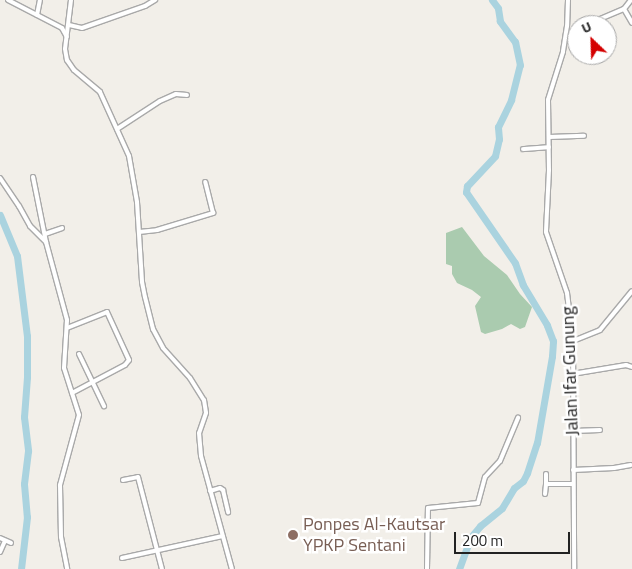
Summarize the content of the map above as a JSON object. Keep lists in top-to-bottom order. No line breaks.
{"streets":{"street":["Jalan Ifar Gunung"]},"places":["Ponpes Al-Kautsar YPKP Sentani"],"scale_bar":"200 m","north":"top left"}
